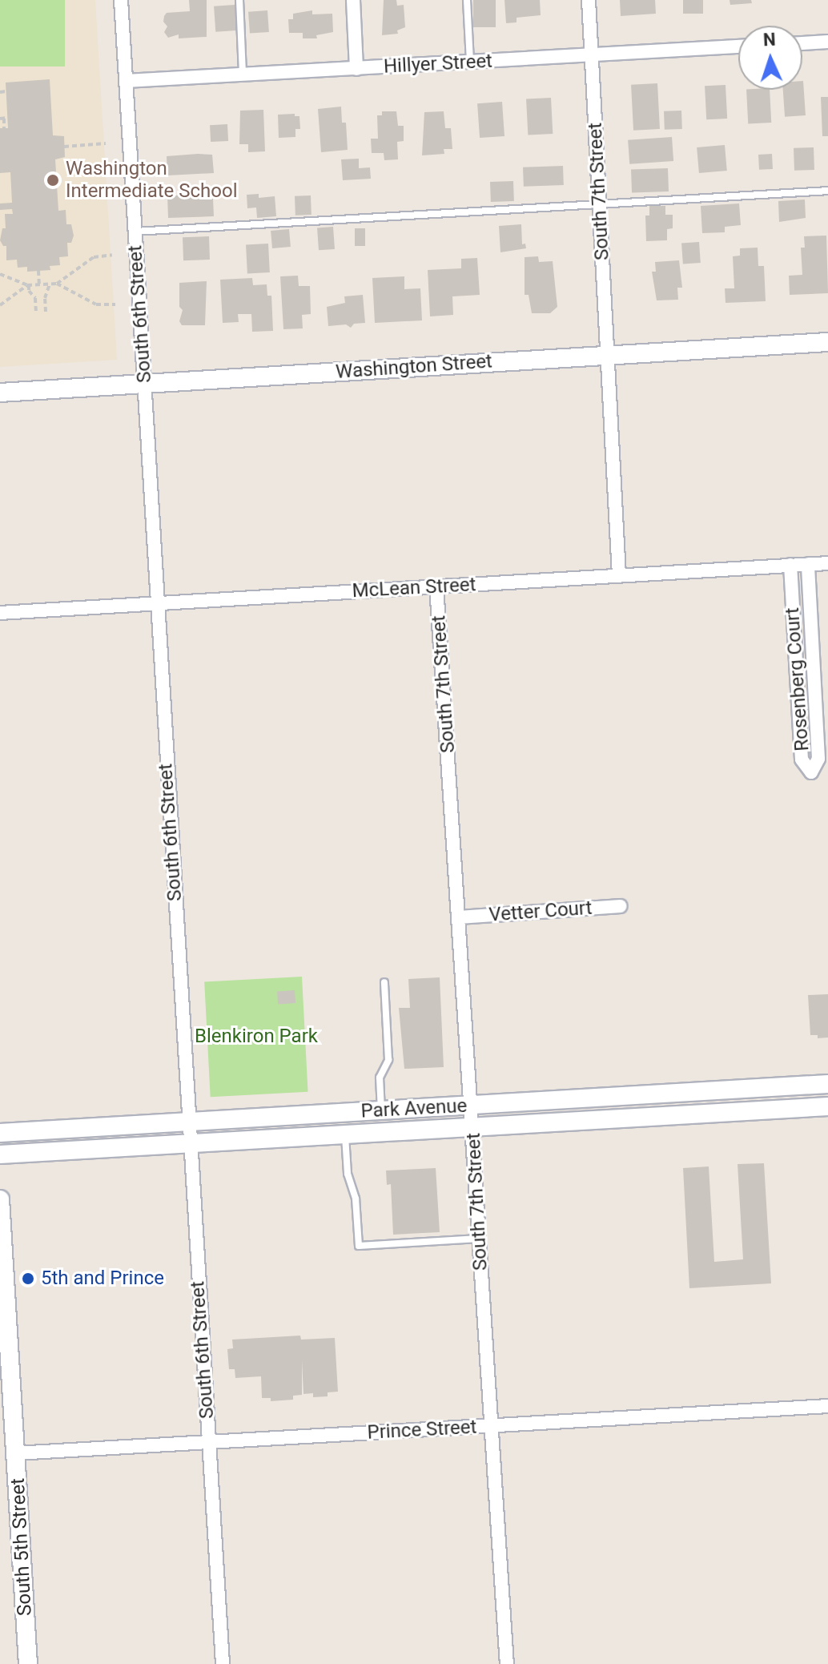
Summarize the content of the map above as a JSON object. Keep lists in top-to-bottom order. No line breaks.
{"streets":{"street":["Hillyer Street","South 7th Street","South 6th Street","Washington Street","McLean Street","Rosenberg Court","Vetter Court","Park Avenue","Prince Street","South 5th Street"]},"crossings":[["Hillyer Street","South 7th Street"],["Hillyer Street","South 6th Street"],["South 7th Street","Washington Street"],["South 7th Street","McLean Street"],["South 7th Street","Vetter Court"],["South 7th Street","Park Avenue"],["South 7th Street","Prince Street"],["South 6th Street","Washington Street"],["South 6th Street","McLean Street"],["South 6th Street","Park Avenue"],["South 6th Street","Prince Street"],["McLean Street","Rosenberg Court"],["Prince Street","South 5th Street"]],"parks":["Blenkiron Park"],"places":["Washington Intermediate School","5th and Prince"],"north":"top"}
